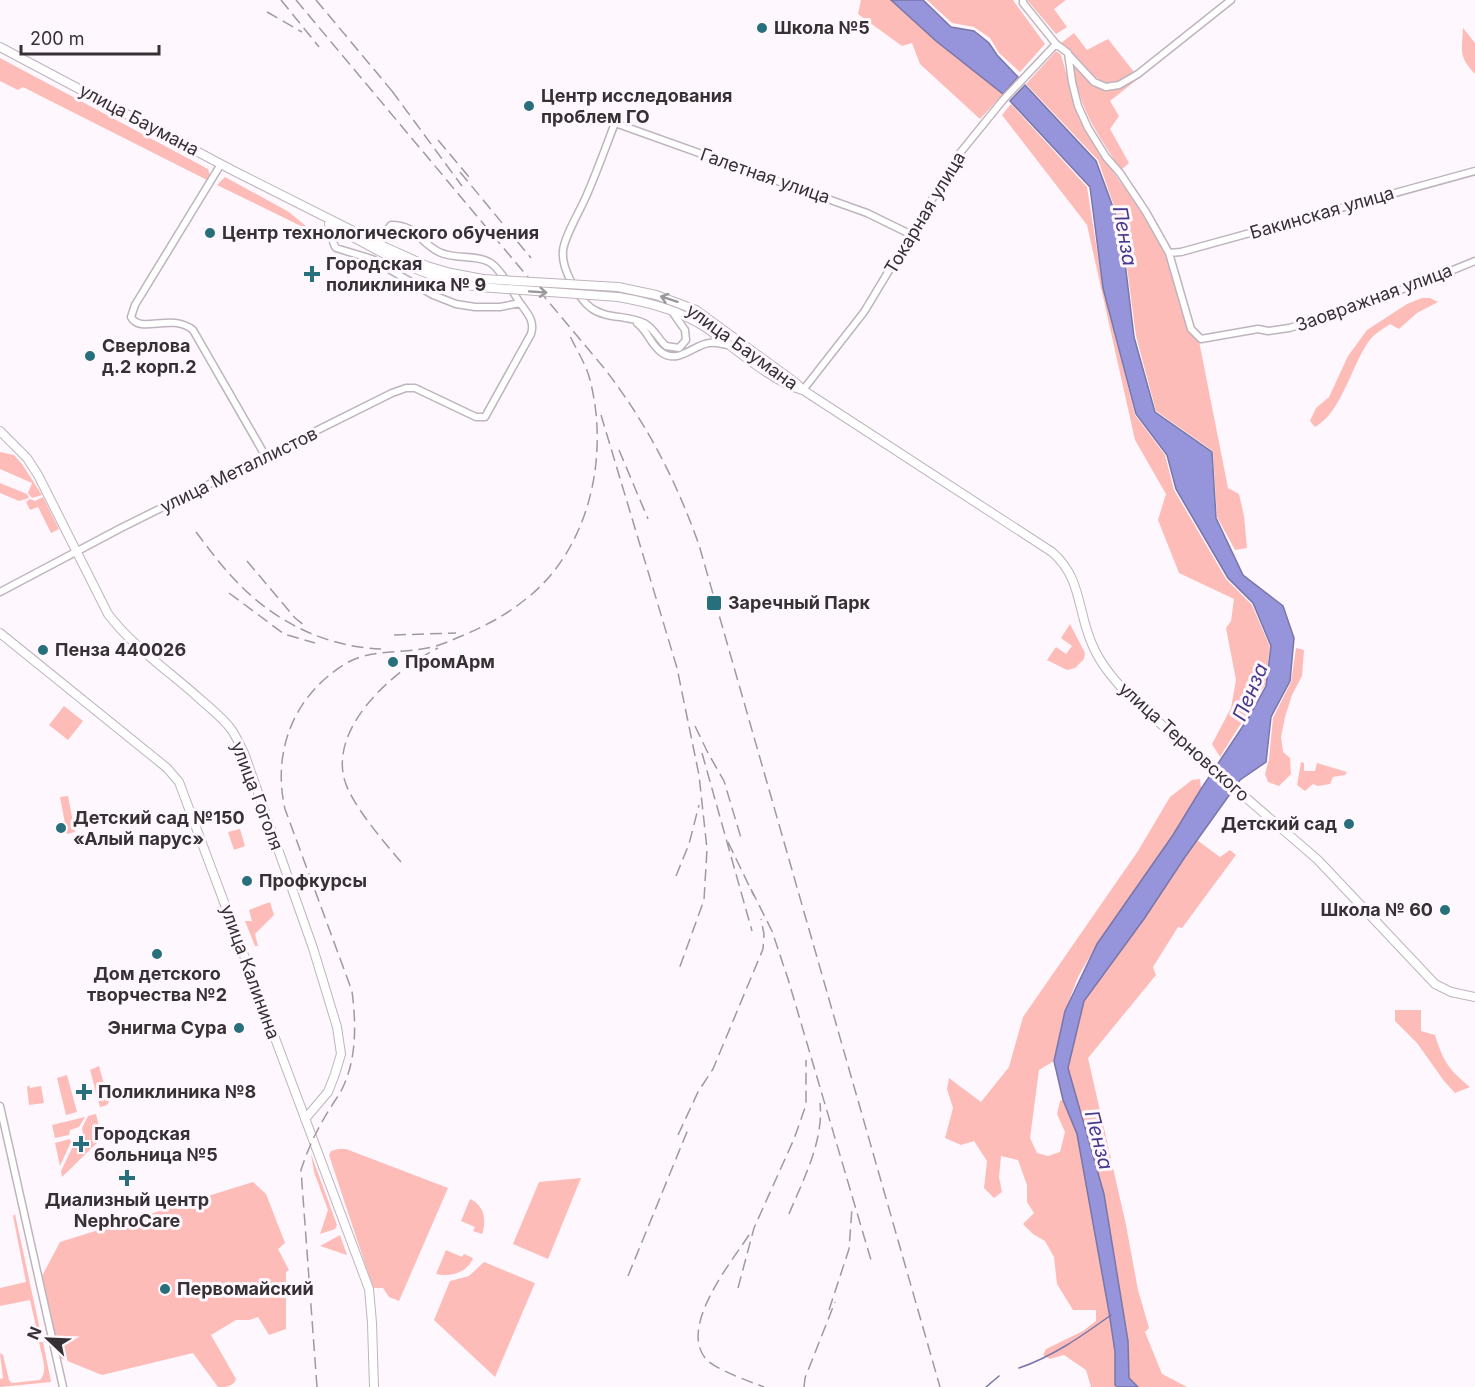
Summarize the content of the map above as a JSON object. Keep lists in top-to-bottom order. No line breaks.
{"streets":{"main road":["улица Баумана","улица Терновского","улица Гоголя","улица Калинина"],"street":["Галетная улица","Токарная улица","Бакинская улица","Заовражная улица","улица Металлистов"]},"crossings":[["улица Баумана","Токарная улица"],["улица Баумана","улица Терновского"],["Галетная улица","Токарная улица"],["Токарная улица","улица Терновского"],["Бакинская улица","Заовражная улица"],["улица Металлистов","улица Гоголя"],["улица Гоголя","улица Калинина"]],"water":["Пенза"],"places":{"other":["Школа №5","Центр исследования проблем ГО","Центр технологического обучения","Сверлова д.2 корп.2","Пенза 440026","ПромАрм","Детский сад","Детский сад №150 «Алый парус»","Профкурсы","Школа № 60","Дом детского творчества №2","Энигма Сура","Первомайский"],"health":["Городская поликлиника № 9","Поликлиника №8","Городская больница №5","Диализный центр NephroCare"],"transit":["Заречный Парк"]},"scale_bar":"200 m","north":"top left"}
